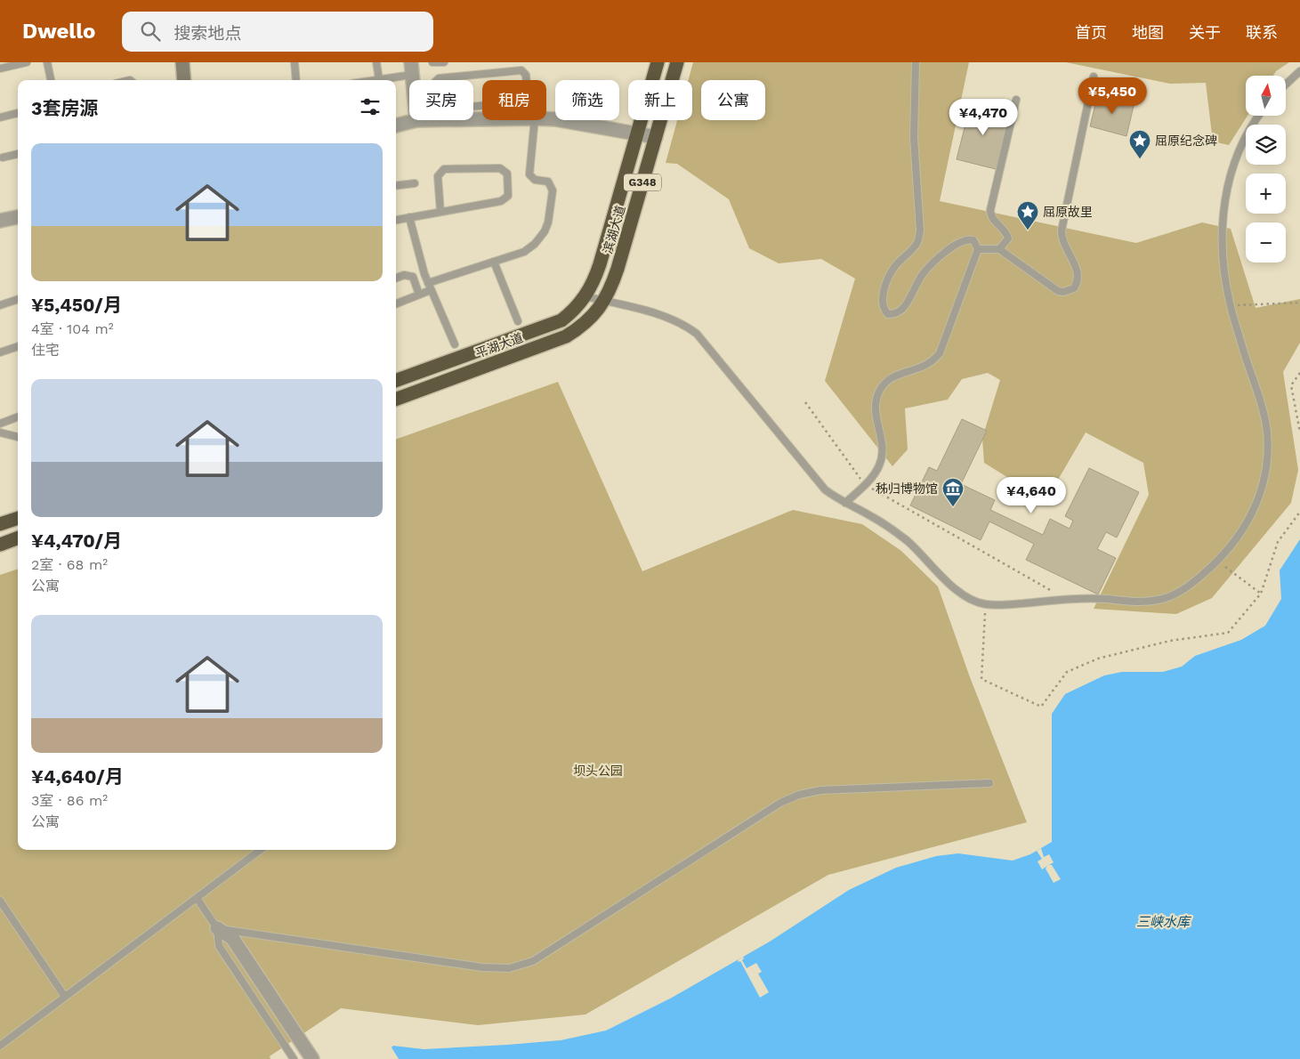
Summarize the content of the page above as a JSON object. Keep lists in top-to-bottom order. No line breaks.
{"streets":{"highway":["G348","滨湖大道","平湖大道"]},"crossings":[["滨湖大道","平湖大道"]],"water":["三峡水库"],"parks":["坝头公园"],"places":{"place":["屈原纪念碑","屈原故里"],"museum":["秭归博物馆"]},"north":"top","page":{"header":"Dwello","search":"搜索地点","nav":["首页","地图","关于","联系"],"map_buttons":["+","−"],"price":["¥5,450","¥4,470","¥4,640"],"chip":["买房","租房","筛选","新上","公寓"],"heading":"3套房源","list":[{"name":"¥5,450/月","note":"4室 · 104 m² · 住宅"},{"name":"¥4,470/月","note":"2室 · 68 m² · 公寓"},{"name":"¥4,640/月","note":"3室 · 86 m² · 公寓"}]}}
